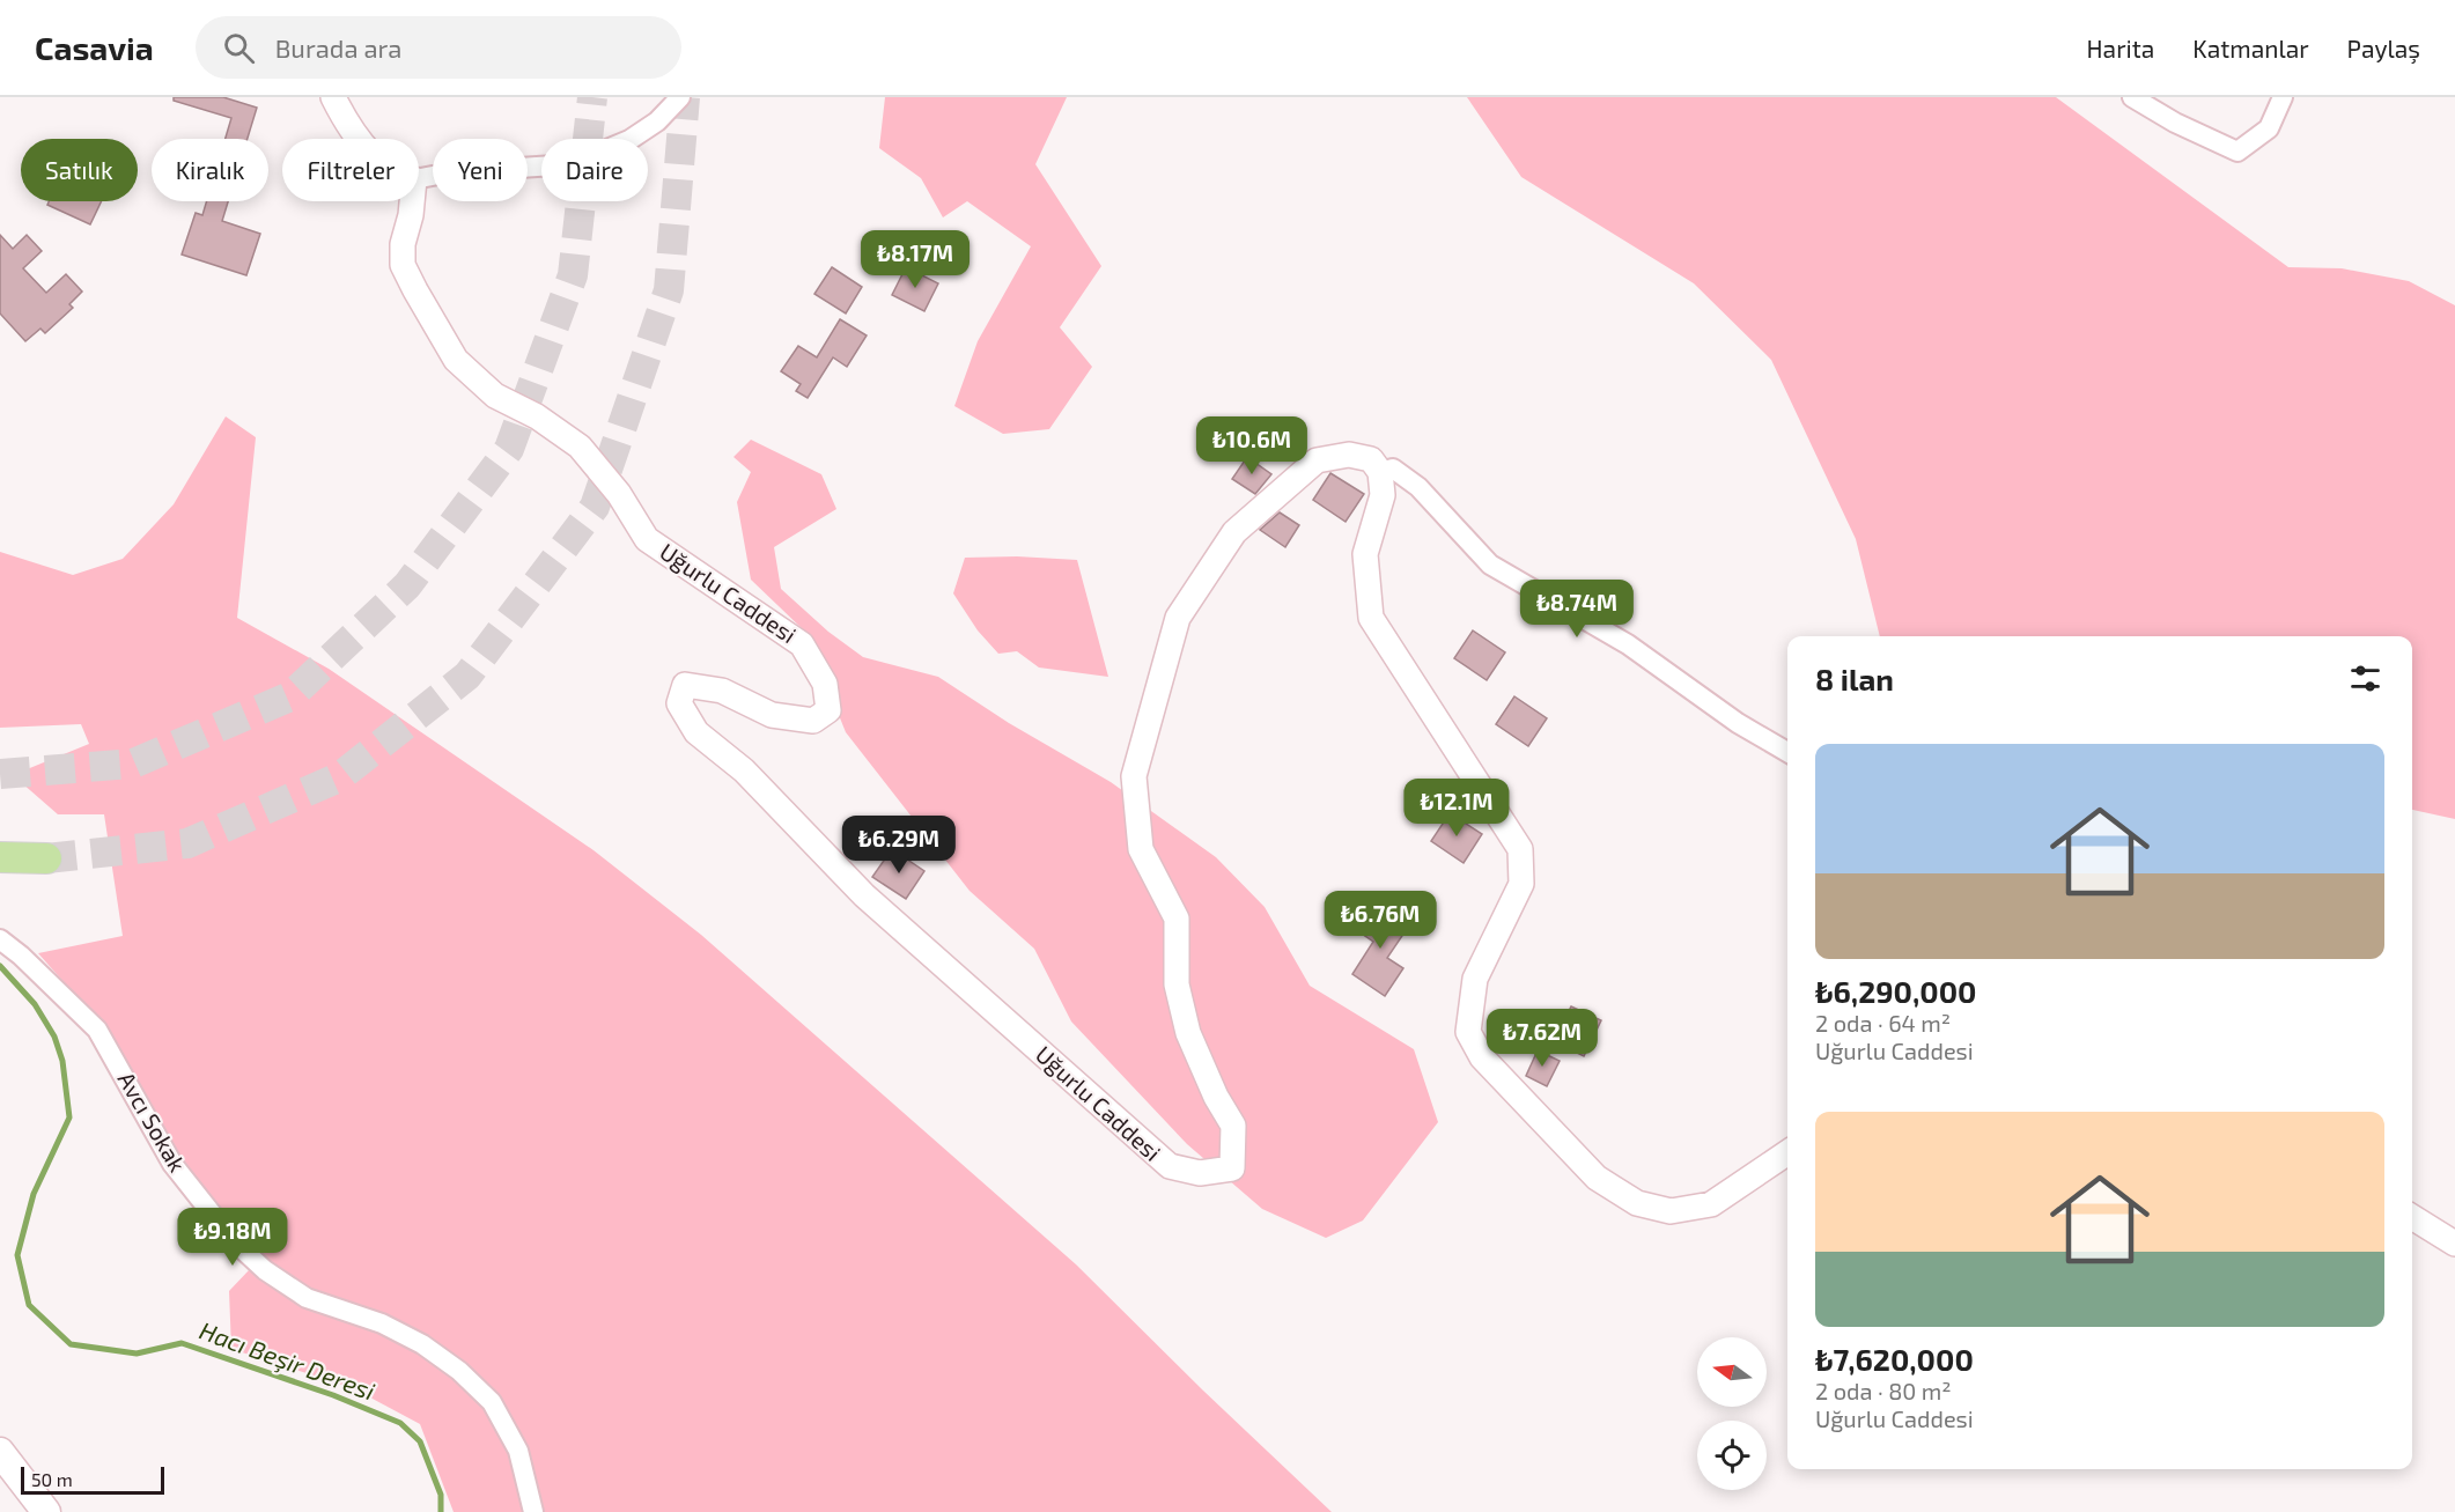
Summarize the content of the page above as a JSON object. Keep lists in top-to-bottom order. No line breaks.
{"streets":{"street":["Uğurlu Caddesi","Avcı Sokak"]},"water":["Hacı Beşir Deresi"],"scale_bar":"50 m","north":"left","page":{"header":"Casavia","search":"Burada ara","nav":["Harita","Katmanlar","Paylaş"],"chip":["Satılık","Kiralık","Filtreler","Yeni","Daire"],"price":["₺8.17M","₺10.6M","₺8.74M","₺12.1M","₺6.29M","₺6.76M","₺7.62M","₺9.18M"],"heading":"8 ilan","list":[{"name":"₺6,290,000","note":"2 oda · 64 m² · Uğurlu Caddesi"},{"name":"₺7,620,000","note":"2 oda · 80 m² · Uğurlu Caddesi"}],"scale":"50 m"}}
